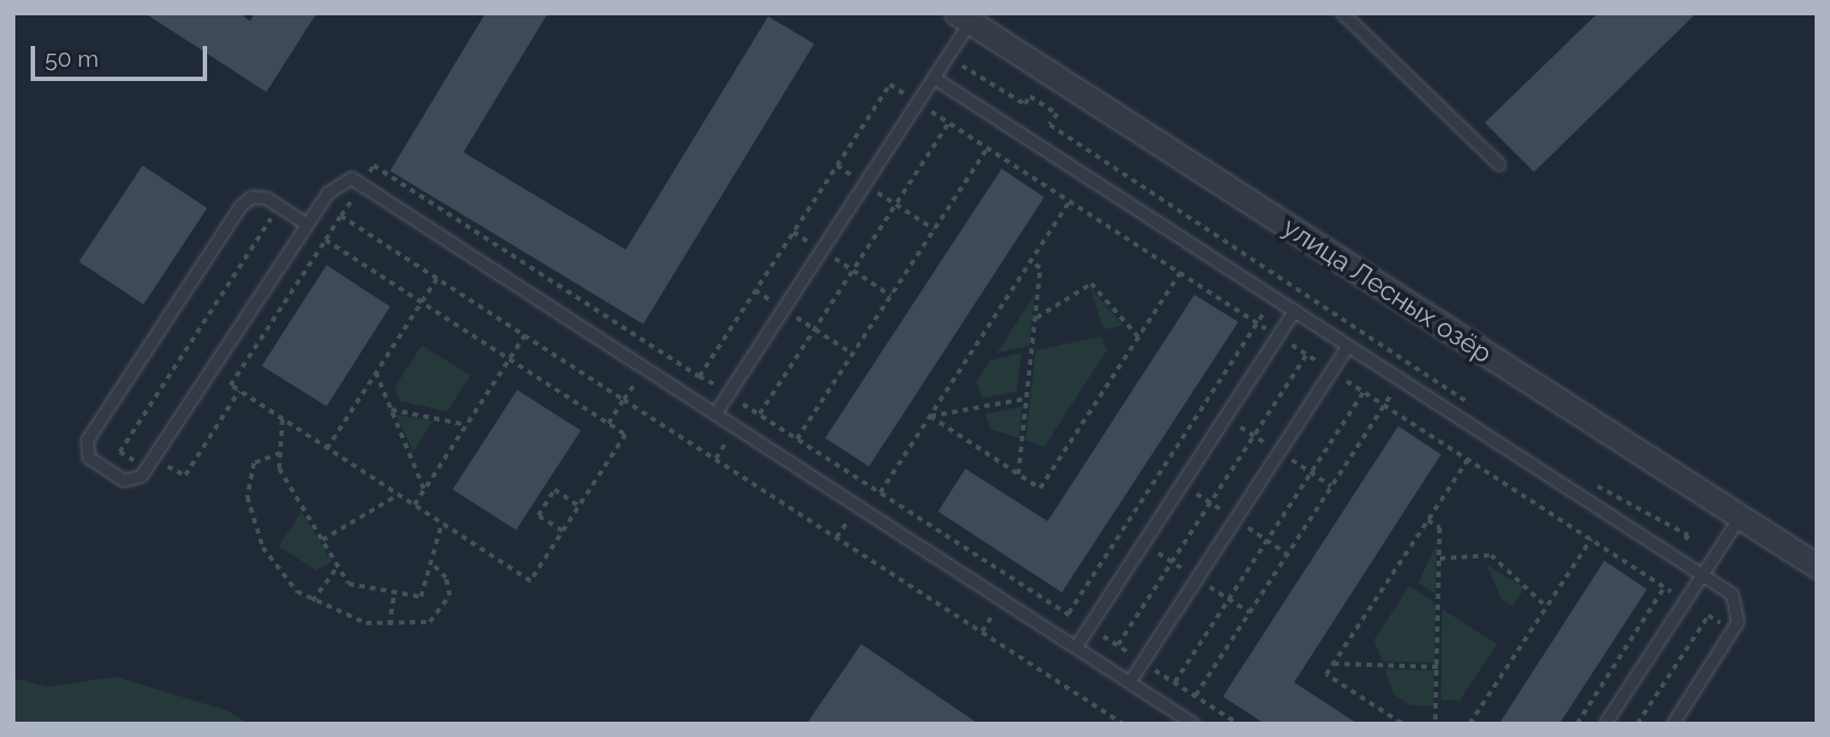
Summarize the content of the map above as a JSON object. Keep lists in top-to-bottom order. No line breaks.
{"streets":{"street":["улица Лесных озёр"]},"scale_bar":"50 m"}
